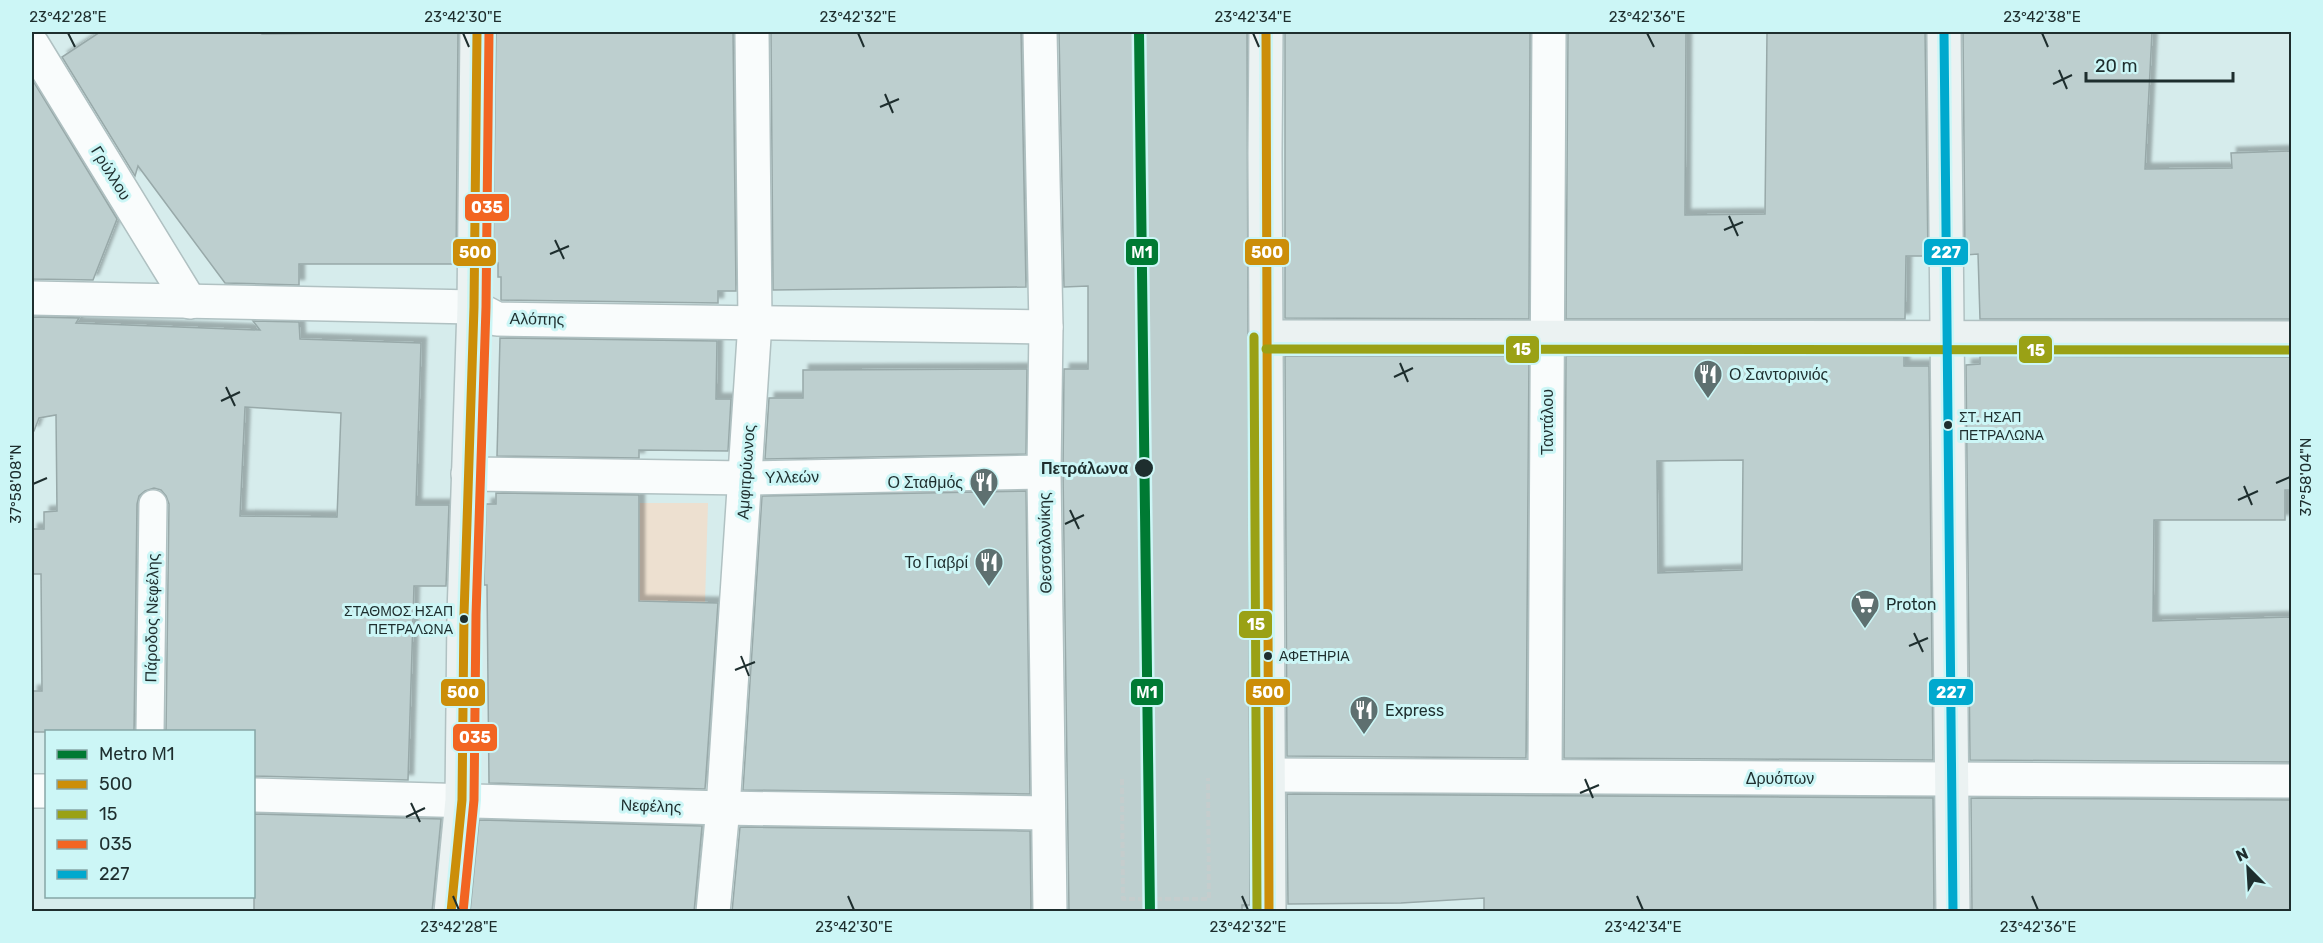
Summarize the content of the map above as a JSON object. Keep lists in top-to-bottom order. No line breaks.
{"streets":{"street":["Γρύλλου","Αλόπης","Ταντάλου","Αμφιτρύωνος","Υλλεών","Θεσσαλονίκης","Δρυόπων","Νεφέλης"],"lane":["Πάροδος Νεφέλης"]},"crossings":[["Γρύλλου","Αλόπης"],["Αλόπης","Αμφιτρύωνος"],["Αλόπης","Θεσσαλονίκης"],["Ταντάλου","Δρυόπων"],["Αμφιτρύωνος","Υλλεών"],["Αμφιτρύωνος","Νεφέλης"],["Υλλεών","Θεσσαλονίκης"],["Θεσσαλονίκης","Νεφέλης"]],"places":{"restaurant":["Ο Σαντορινιός","Ο Σταθμός","Το Γιαβρί","Express"],"other":["ΣΤ. ΗΣΑΠ ΠΕΤΡΑΛΩΝΑ","Πετράλωνα","ΣΤΑΘΜΟΣ ΗΣΑΠ ΠΕΤΡΑΛΩΝΑ","ΑΦΕΤΗΡΙΑ"],"supermarket":["Proton"]},"lines":["metro line Μ1","transit line 500","transit line 035","transit line 227","transit line 15"],"legend":["Metro Μ1","500","15","035","227"],"scale_bar":"20 m","north":"top left","coordinates":["23°42'28\"E","23°42'30\"E","23°42'32\"E","23°42'34\"E","23°42'36\"E","23°42'38\"E","37°58'04\"N","37°58'08\"N"]}
